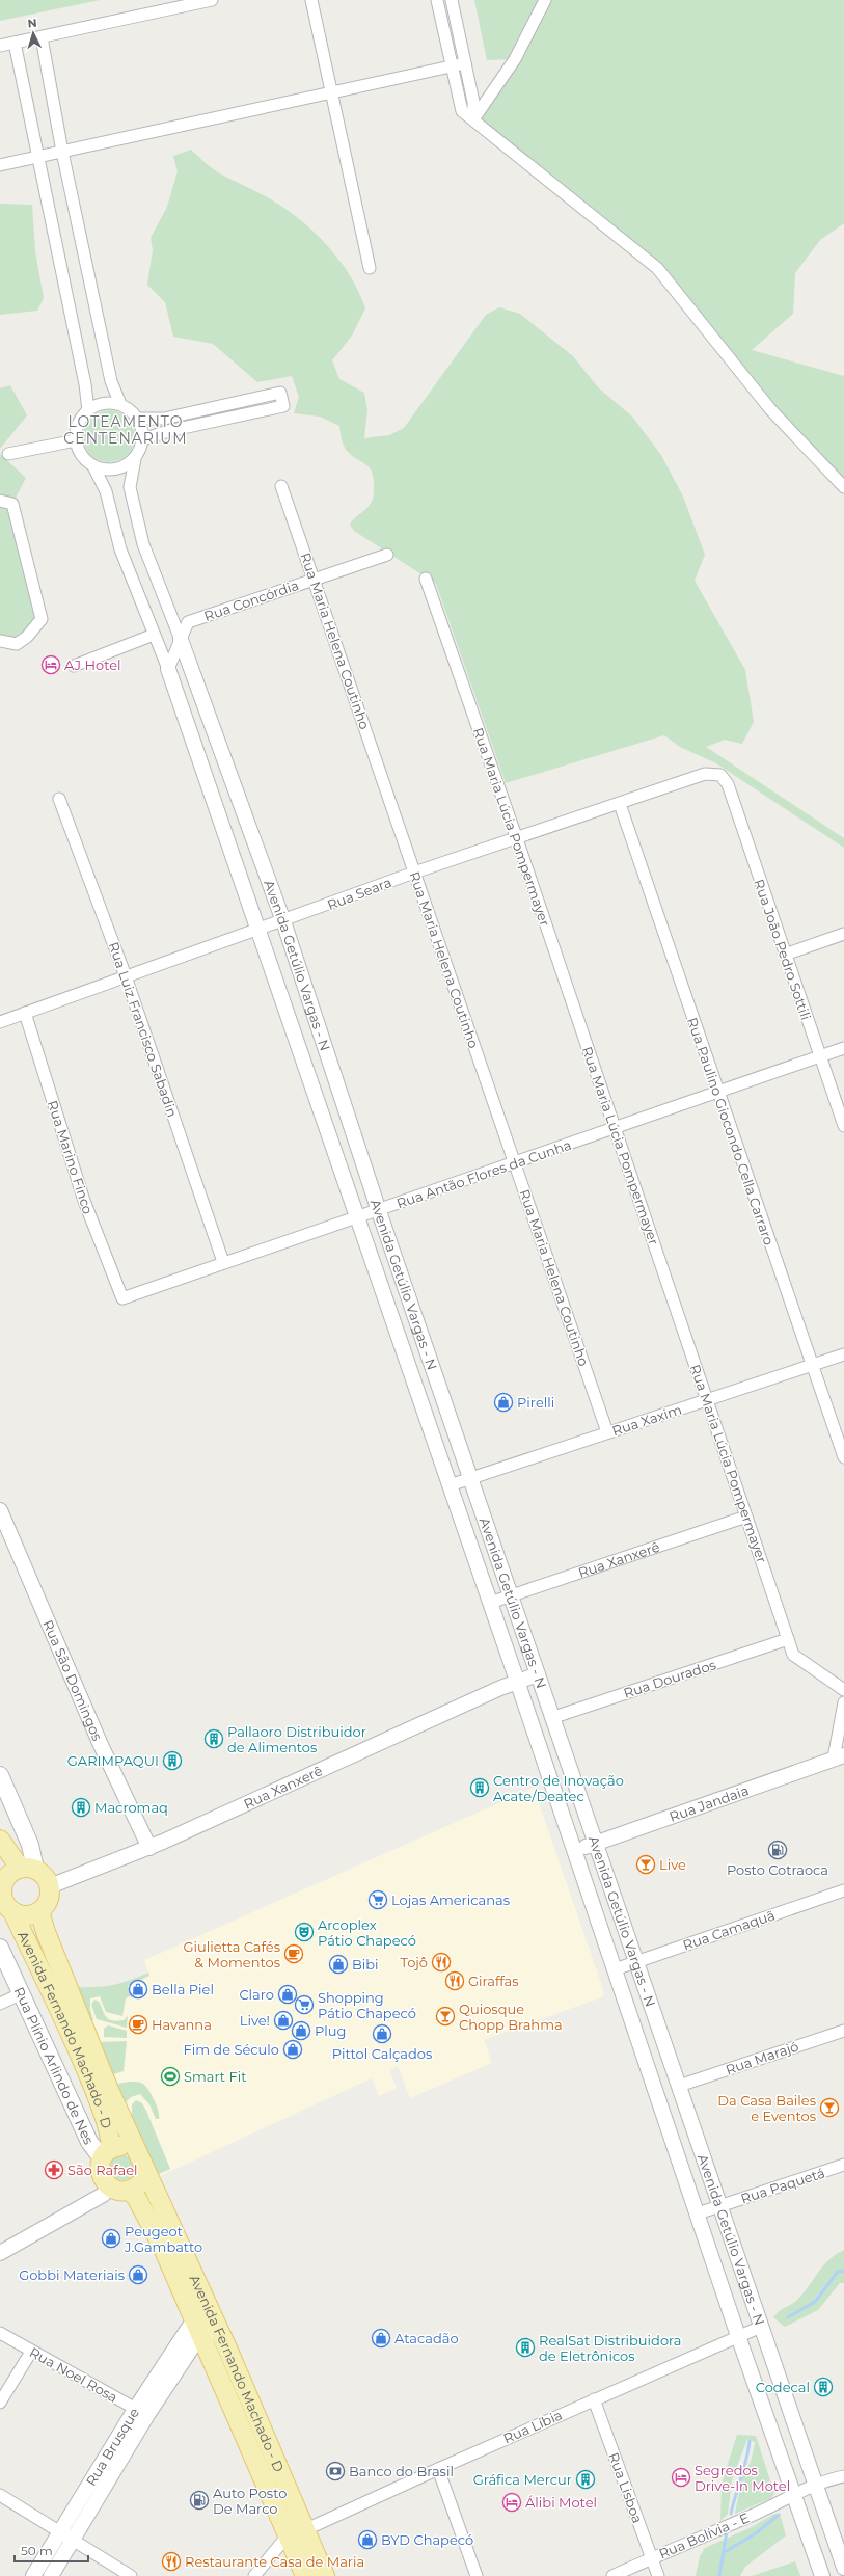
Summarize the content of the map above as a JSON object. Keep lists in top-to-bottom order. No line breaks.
{"streets":{"main road":["Avenida Fernando Machado - D","Rua Plínio Arlindo de Nes"],"street":["Rua Concórdia","Rua Maria Helena Coutinho","Rua Maria Lúcia Pompermayer","Rua Seara","Rua João Pedro Sottili","Avenida Getúlio Vargas - N","Rua Luiz Francisco Sabadin","Rua Paulino Giocondo Cella Carraro","Rua Marino Finco","Rua Antão Flores da Cunha","Rua Xaxim","Rua Xanxerê","Rua Dourados","Rua São Domingos","Rua Jandaia","Rua Camaquã","Rua Marajó","Rua Paquetá","Rua Noel Rosa","Rua Líbia","Rua Brusque","Rua Lisboa","Rua Bolívia - E"]},"crossings":[["Rua Concórdia","Rua Maria Helena Coutinho"],["Rua Concórdia","Avenida Getúlio Vargas - N"],["Rua Maria Helena Coutinho","Rua Seara"],["Rua Maria Helena Coutinho","Rua Antão Flores da Cunha"],["Rua Maria Helena Coutinho","Rua Xaxim"],["Rua Maria Lúcia Pompermayer","Rua Seara"],["Rua Maria Lúcia Pompermayer","Rua Antão Flores da Cunha"],["Rua Maria Lúcia Pompermayer","Rua Xaxim"],["Rua Maria Lúcia Pompermayer","Rua Xanxerê"],["Rua Maria Lúcia Pompermayer","Rua Dourados"],["Rua Seara","Rua João Pedro Sottili"],["Rua Seara","Avenida Getúlio Vargas - N"],["Rua Seara","Rua Luiz Francisco Sabadin"],["Rua Seara","Rua Paulino Giocondo Cella Carraro"],["Rua Seara","Rua Marino Finco"],["Rua João Pedro Sottili","Rua Antão Flores da Cunha"],["Avenida Getúlio Vargas - N","Rua Antão Flores da Cunha"],["Avenida Getúlio Vargas - N","Rua Xaxim"],["Avenida Getúlio Vargas - N","Rua Xanxerê"],["Avenida Getúlio Vargas - N","Rua Dourados"],["Avenida Getúlio Vargas - N","Rua Jandaia"],["Avenida Getúlio Vargas - N","Rua Camaquã"],["Avenida Getúlio Vargas - N","Rua Marajó"],["Avenida Getúlio Vargas - N","Rua Paquetá"],["Avenida Getúlio Vargas - N","Rua Líbia"],["Avenida Getúlio Vargas - N","Rua Bolívia - E"],["Rua Luiz Francisco Sabadin","Rua Antão Flores da Cunha"],["Rua Paulino Giocondo Cella Carraro","Rua Antão Flores da Cunha"],["Rua Paulino Giocondo Cella Carraro","Rua Xaxim"],["Rua Marino Finco","Rua Antão Flores da Cunha"],["Rua Xanxerê","Rua São Domingos"],["Rua Xanxerê","Avenida Fernando Machado - D"],["Avenida Fernando Machado - D","Rua Plínio Arlindo de Nes"],["Avenida Fernando Machado - D","Rua Líbia"],["Avenida Fernando Machado - D","Rua Brusque"],["Rua Noel Rosa","Rua Brusque"],["Rua Líbia","Rua Lisboa"],["Rua Lisboa","Rua Bolívia - E"]],"districts":["LOTEAMENTO CENTENARIUM"],"places":{"hotel":["AJ Hotel","Segredos Drive-In Motel","Álibi Motel"],"shop":["Pirelli","Bibi","Bella Piel","Claro","Live!","Plug","Pittol Calçados","Fim de Século","Peugeot J.Gambatto","Gobbi Materiais","Atacadão","BYD Chapecó"],"building":["Pallaoro Distribuidor de Alimentos","GARIMPAQUI","Centro de Inovação Acate/Deatec","Macromaq","RealSat Distribuidora de Eletrônicos","Codecal","Gráfica Mercur"],"fuel station":["Posto Cotraoca","Auto Posto De Marco"],"bar":["Live","Quiosque Chopp Brahma","Da Casa Bailes e Eventos"],"supermarket":["Lojas Americanas","Shopping Pátio Chapecó"],"theatre":["Arcoplex Pátio Chapecó"],"cafe":["Giulietta Cafés & Momentos","Havanna"],"restaurant":["Tojô","Giraffas","Restaurante Casa de Maria"],"sports":["Smart Fit"],"pharmacy":["São Rafael"],"bank":["Banco do Brasil"]},"scale_bar":"50 m","north":"top"}
